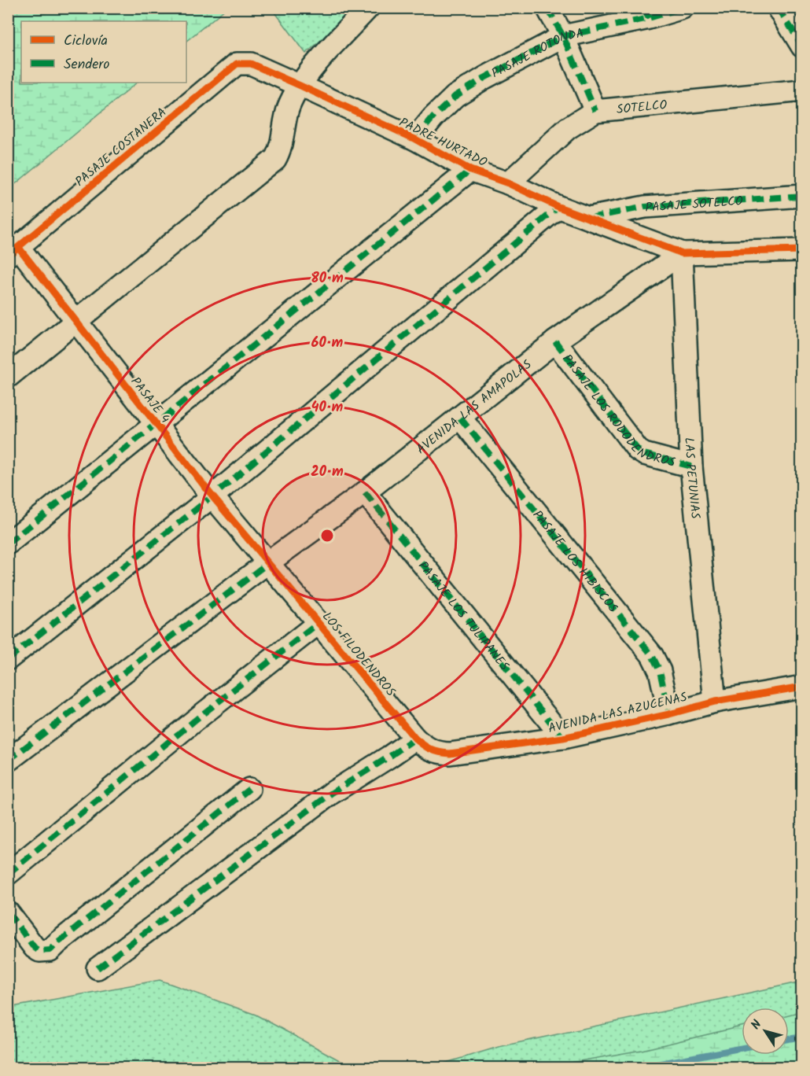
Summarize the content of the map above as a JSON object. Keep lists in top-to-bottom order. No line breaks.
{"streets":{"street":["PASAJE ROTONDA","SOTELCO","PADRE HURTADO","PASAJE COSTANERA","PASAJE SOTELCO","PASAJE 4","AVENIDA LAS AMAPOLAS","PASAJE LOS RODODENDROS","LAS PETUNIAS","PASAJE LOS HIBISCOS","PASAJE LOS TULIPANES","LOS FILODENDROS","AVENIDA LAS AZUCENAS"]},"crossings":[["PASAJE ROTONDA","PADRE HURTADO"],["SOTELCO","PADRE HURTADO"],["PADRE HURTADO","PASAJE COSTANERA"],["PADRE HURTADO","PASAJE SOTELCO"],["PADRE HURTADO","AVENIDA LAS AMAPOLAS"],["PADRE HURTADO","LAS PETUNIAS"],["PASAJE COSTANERA","PASAJE 4"],["PASAJE 4","AVENIDA LAS AMAPOLAS"],["PASAJE 4","LOS FILODENDROS"],["AVENIDA LAS AMAPOLAS","PASAJE LOS RODODENDROS"],["AVENIDA LAS AMAPOLAS","LAS PETUNIAS"],["AVENIDA LAS AMAPOLAS","PASAJE LOS HIBISCOS"],["AVENIDA LAS AMAPOLAS","PASAJE LOS TULIPANES"],["AVENIDA LAS AMAPOLAS","LOS FILODENDROS"],["PASAJE LOS RODODENDROS","LAS PETUNIAS"],["LAS PETUNIAS","AVENIDA LAS AZUCENAS"],["PASAJE LOS HIBISCOS","AVENIDA LAS AZUCENAS"],["PASAJE LOS TULIPANES","AVENIDA LAS AZUCENAS"],["LOS FILODENDROS","AVENIDA LAS AZUCENAS"]],"legend":["Ciclovía","Sendero"],"north":"top left","rings":["80 m","60 m","40 m","20 m"]}
